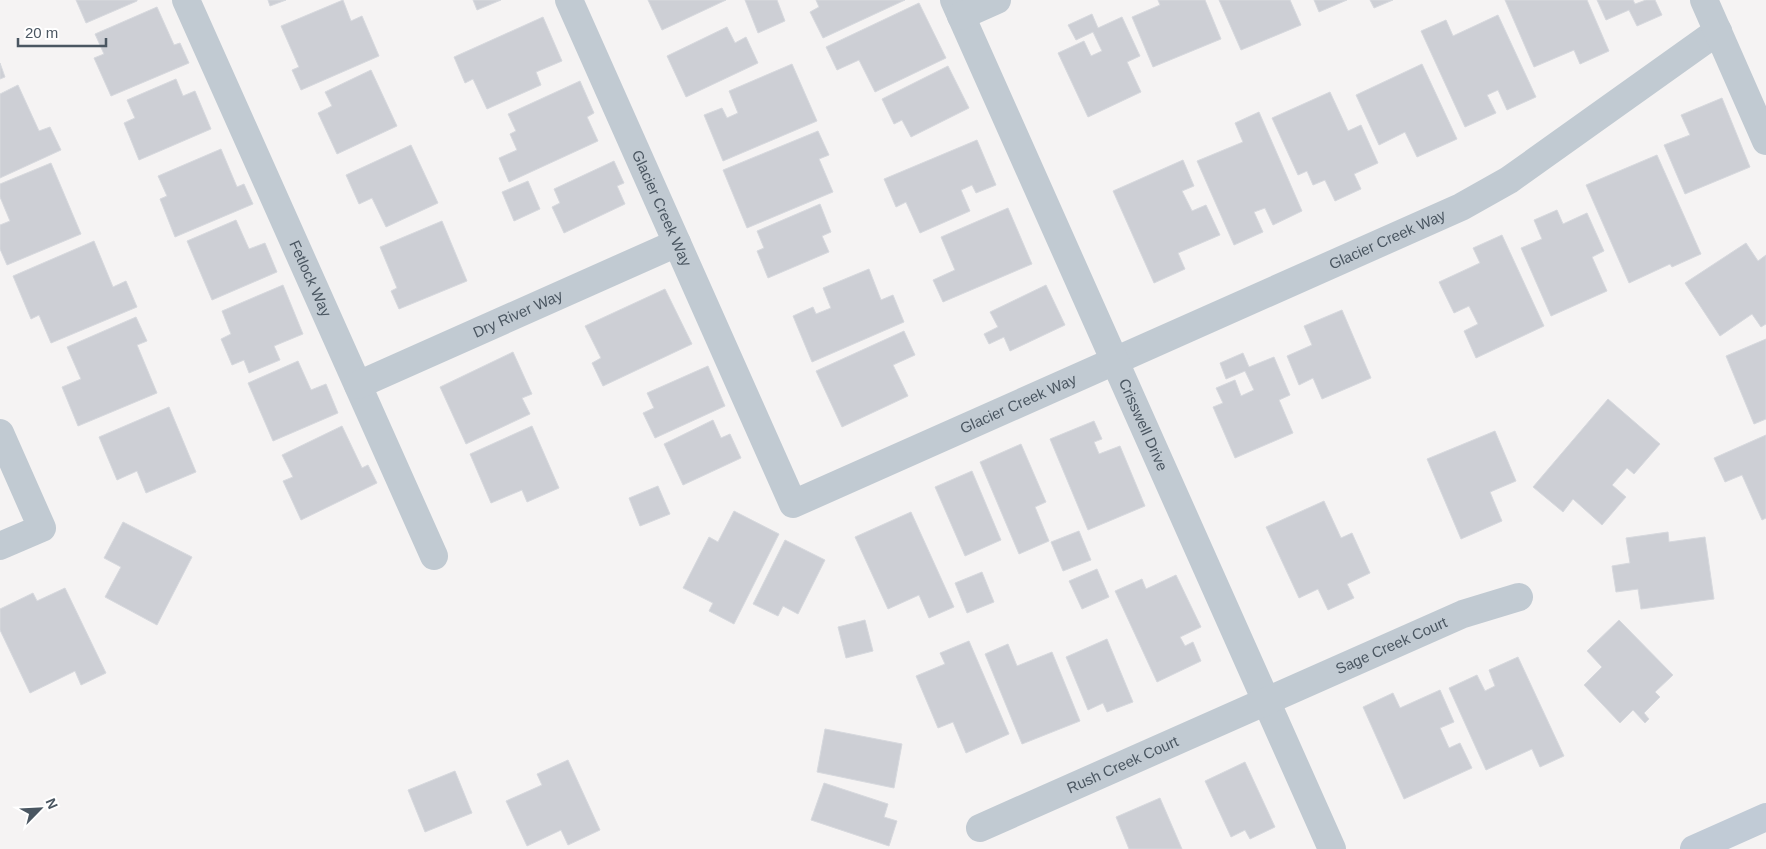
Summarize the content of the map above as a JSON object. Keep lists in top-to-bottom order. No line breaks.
{"streets":{"street":["Glacier Creek Way","Fetlock Way","Dry River Way","Crisswell Drive","Sage Creek Court","Rush Creek Court"]},"crossings":[["Glacier Creek Way","Dry River Way"],["Glacier Creek Way","Crisswell Drive"],["Fetlock Way","Dry River Way"],["Crisswell Drive","Sage Creek Court"],["Crisswell Drive","Rush Creek Court"],["Sage Creek Court","Rush Creek Court"]],"scale_bar":"20 m","north":"top right"}
